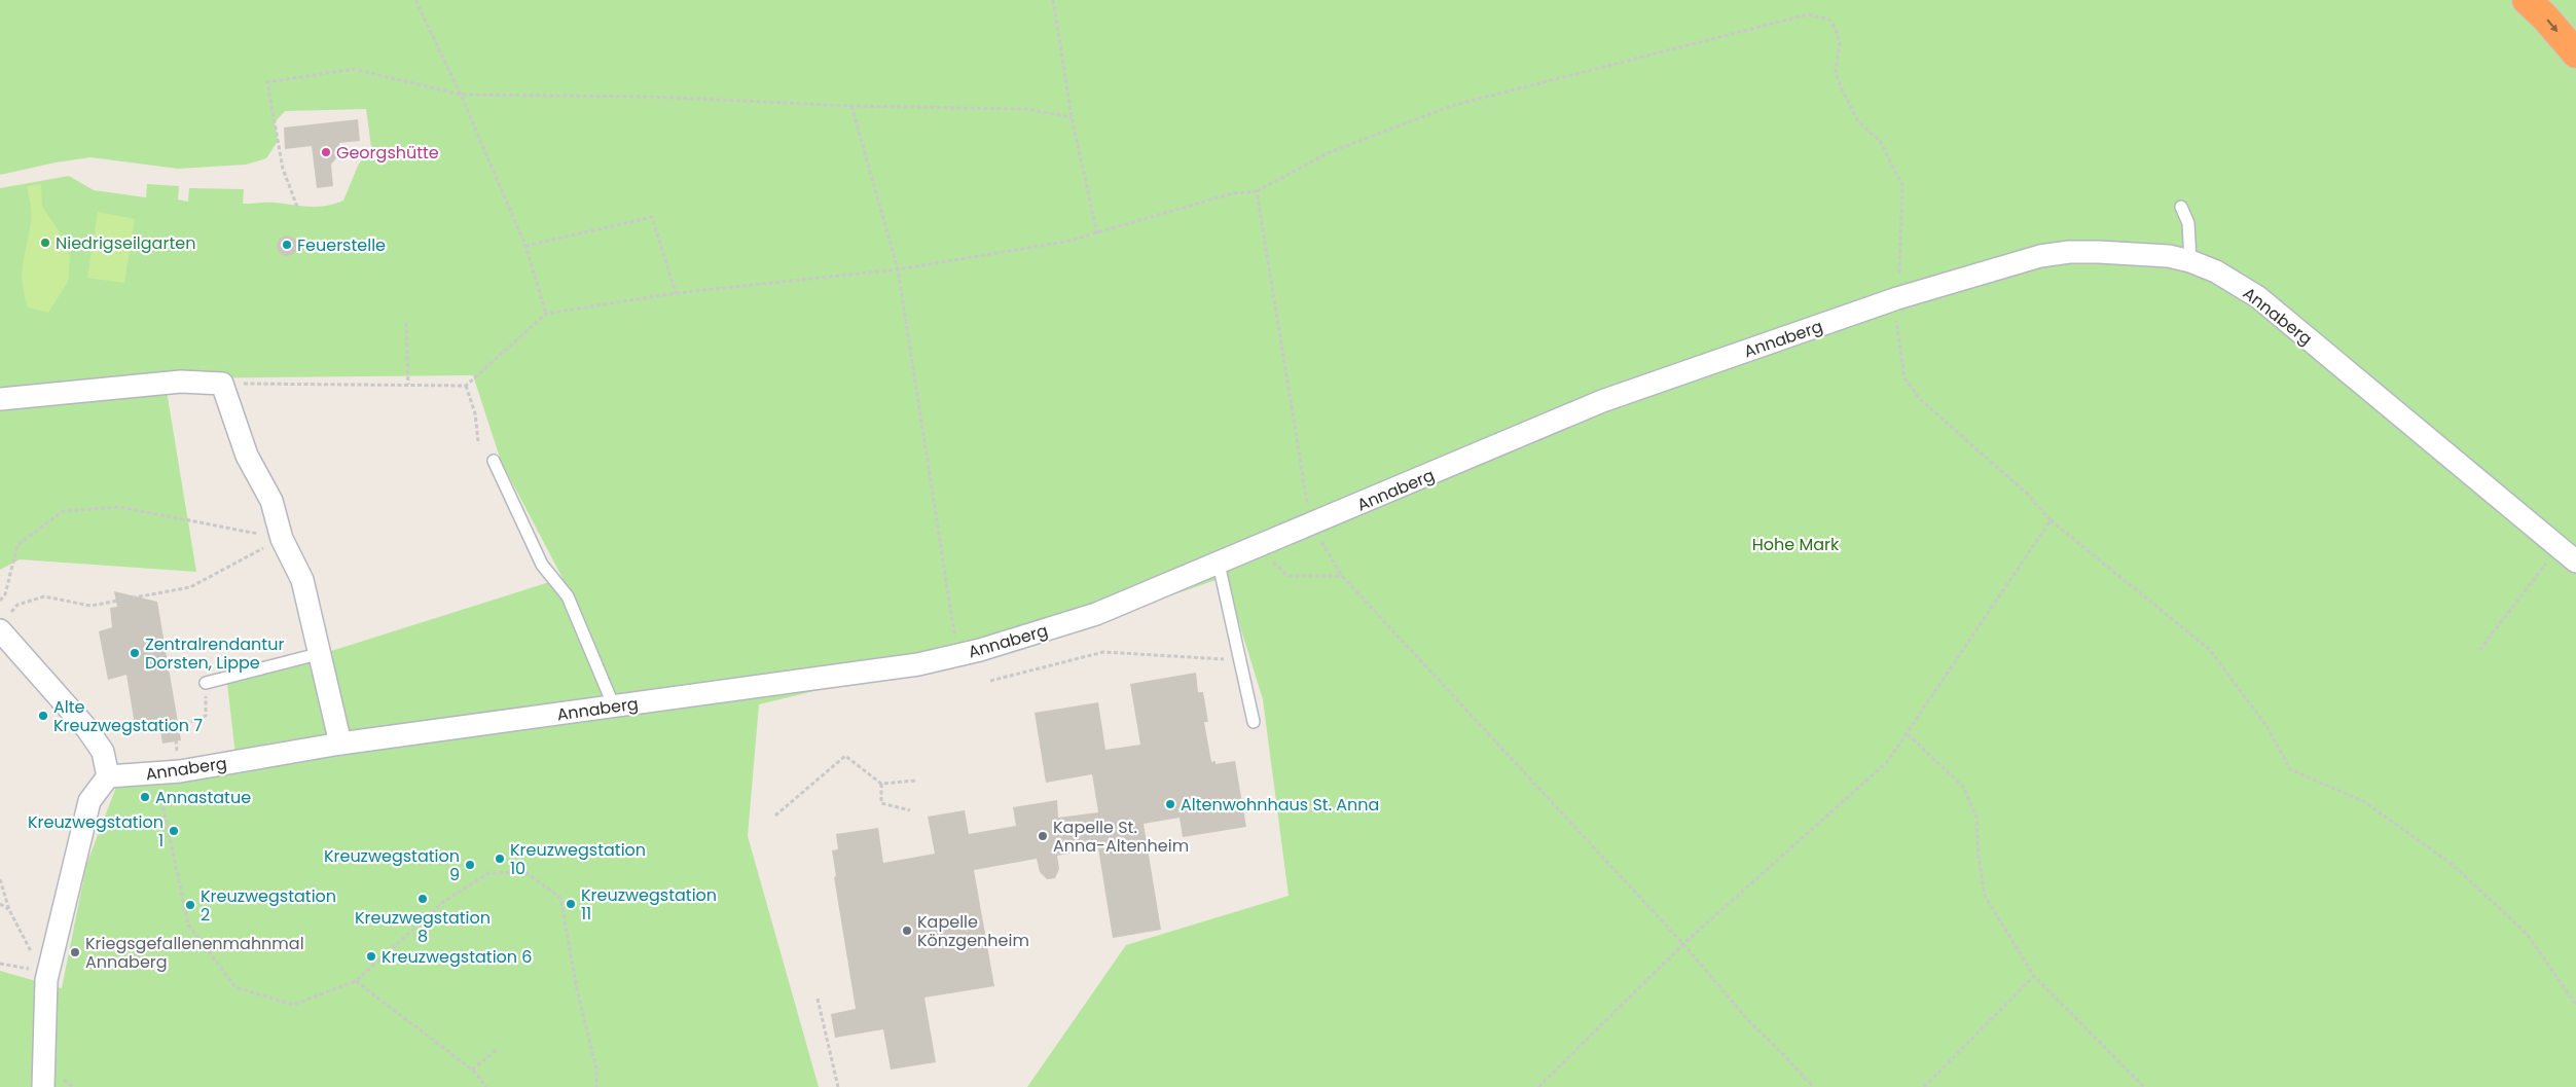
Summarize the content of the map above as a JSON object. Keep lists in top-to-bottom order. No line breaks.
{"streets":{"street":["Annaberg"]},"parks":["Hohe Mark"],"places":["Georgshütte","Niedrigseilgarten","Feuerstelle","Zentralrendantur Dorsten, Lippe","Alte Kreuzwegstation 7","Annastatue","Altenwohnhaus St. Anna","Kreuzwegstation 1","Kapelle St. Anna-Altenheim","Kreuzwegstation 10","Kreuzwegstation 9","Kreuzwegstation 8","Kreuzwegstation 11","Kreuzwegstation 2","Kapelle Könzgenheim","Kriegsgefallenenmahnmal Annaberg","Kreuzwegstation 6"]}
